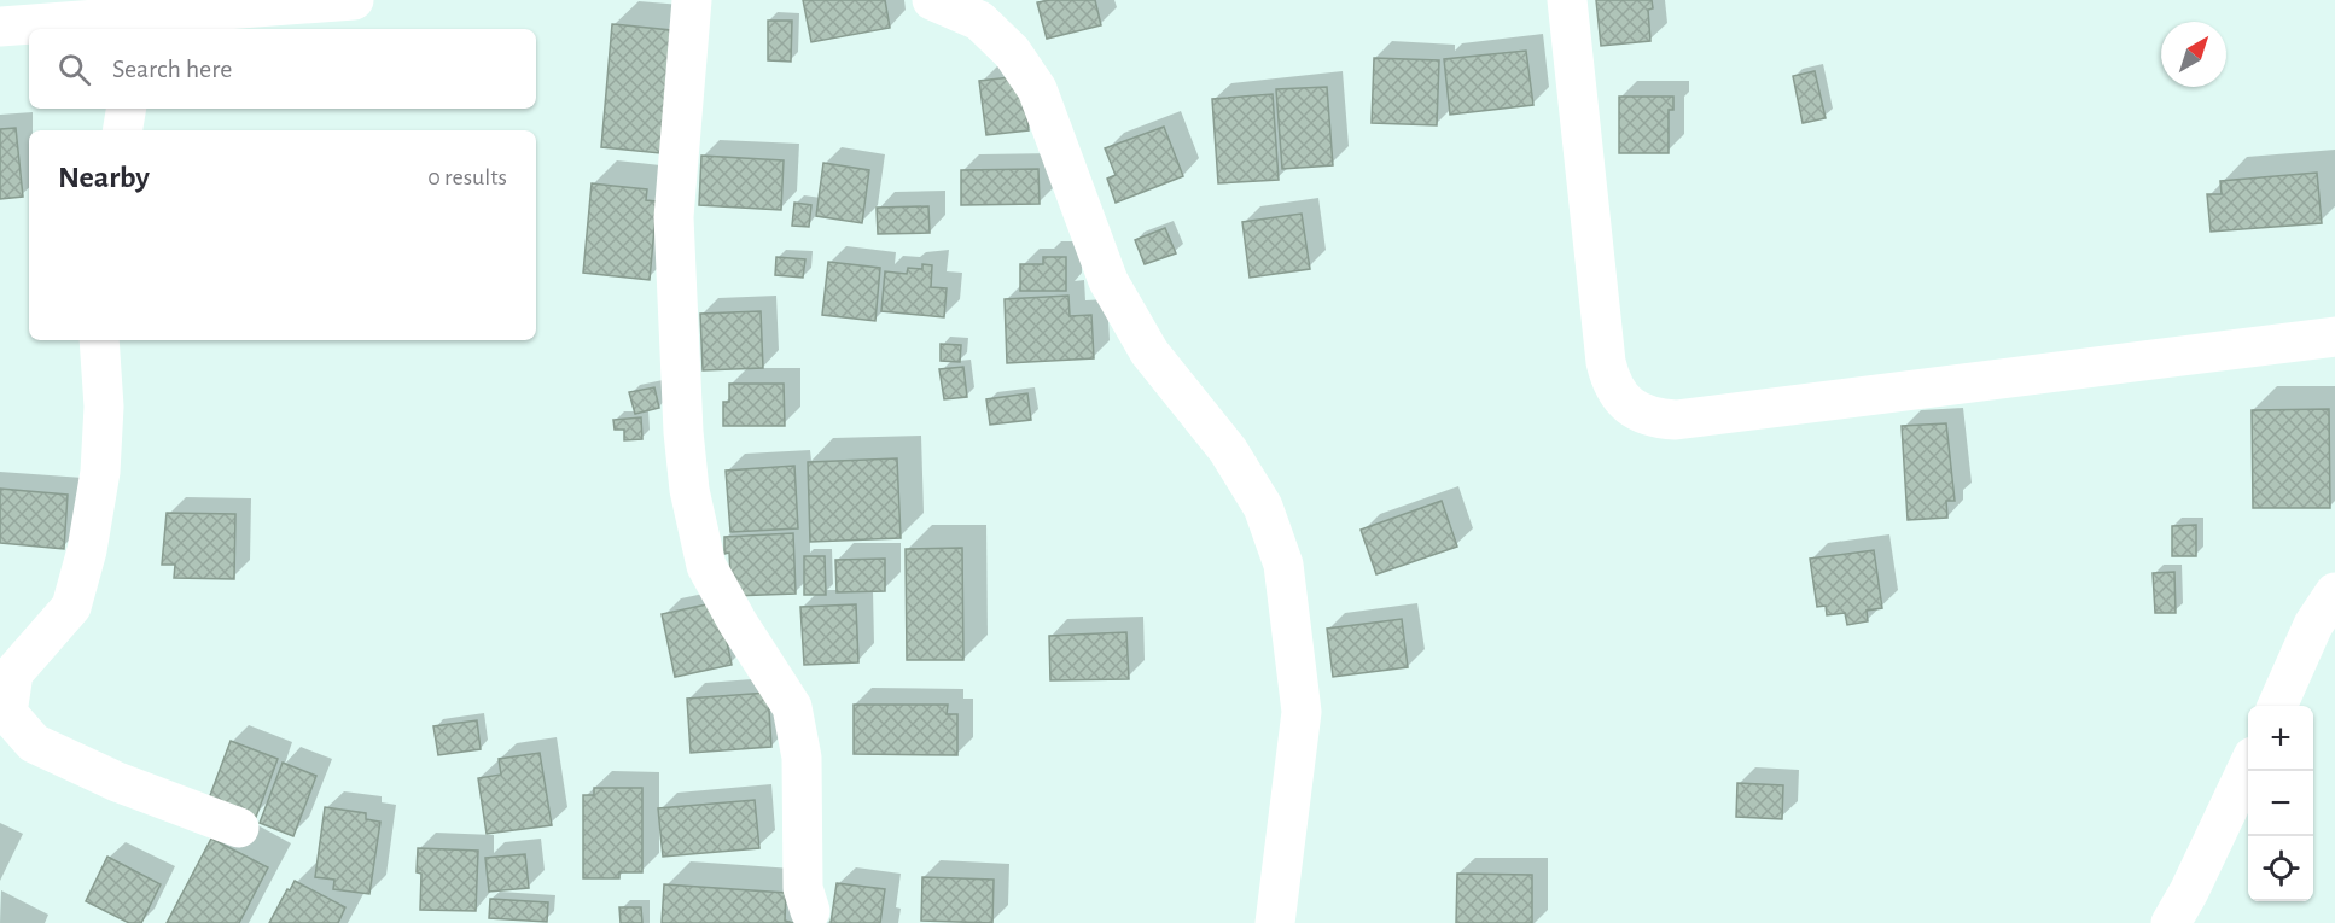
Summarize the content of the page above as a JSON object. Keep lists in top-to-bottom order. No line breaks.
{"north":"top right","page":{"search":"Search here","heading":["Nearby","0 results"],"map_buttons":["+","−"]}}
